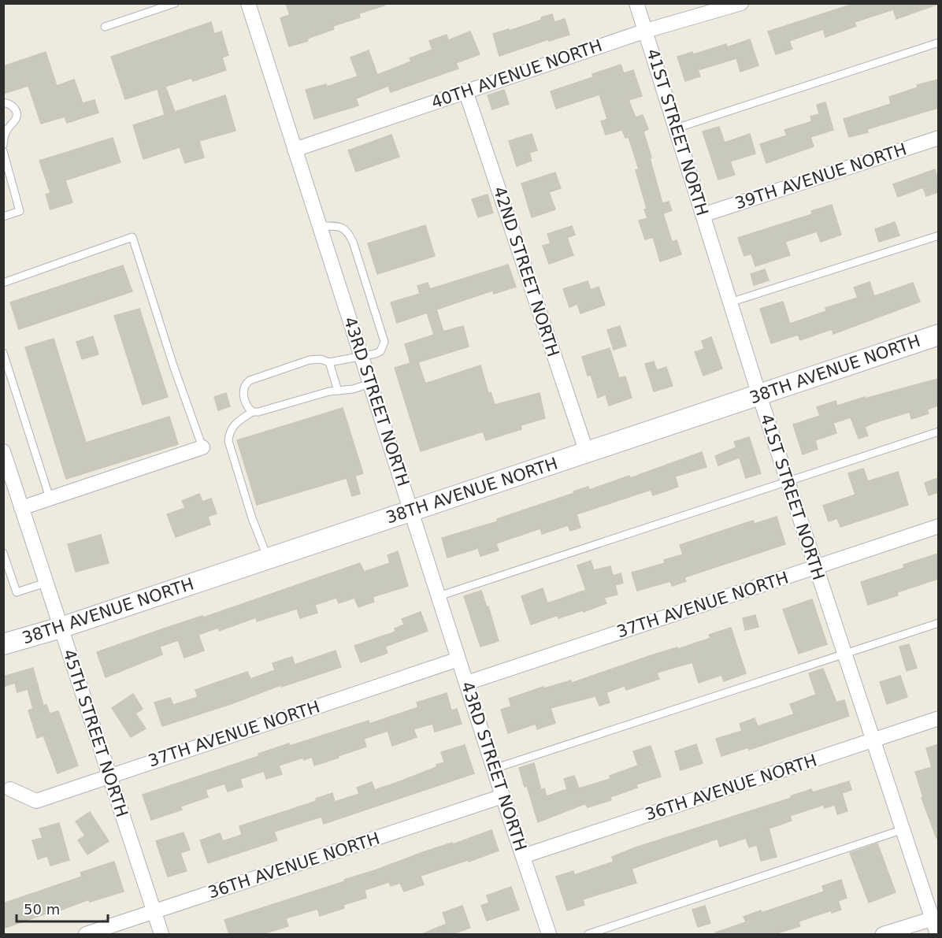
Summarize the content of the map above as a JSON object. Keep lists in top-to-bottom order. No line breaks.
{"streets":{"main road":["38TH AVENUE NORTH"],"street":["40TH AVENUE NORTH","41ST STREET NORTH","39TH AVENUE NORTH","42ND STREET NORTH","43RD STREET NORTH","37TH AVENUE NORTH","45TH STREET NORTH","36TH AVENUE NORTH"]},"crossings":[["40TH AVENUE NORTH","41ST STREET NORTH"],["40TH AVENUE NORTH","42ND STREET NORTH"],["40TH AVENUE NORTH","43RD STREET NORTH"],["41ST STREET NORTH","39TH AVENUE NORTH"],["41ST STREET NORTH","38TH AVENUE NORTH"],["41ST STREET NORTH","37TH AVENUE NORTH"],["41ST STREET NORTH","36TH AVENUE NORTH"],["42ND STREET NORTH","38TH AVENUE NORTH"],["38TH AVENUE NORTH","43RD STREET NORTH"],["38TH AVENUE NORTH","45TH STREET NORTH"],["43RD STREET NORTH","37TH AVENUE NORTH"],["43RD STREET NORTH","36TH AVENUE NORTH"],["37TH AVENUE NORTH","45TH STREET NORTH"],["45TH STREET NORTH","36TH AVENUE NORTH"]],"scale_bar":"50 m"}
